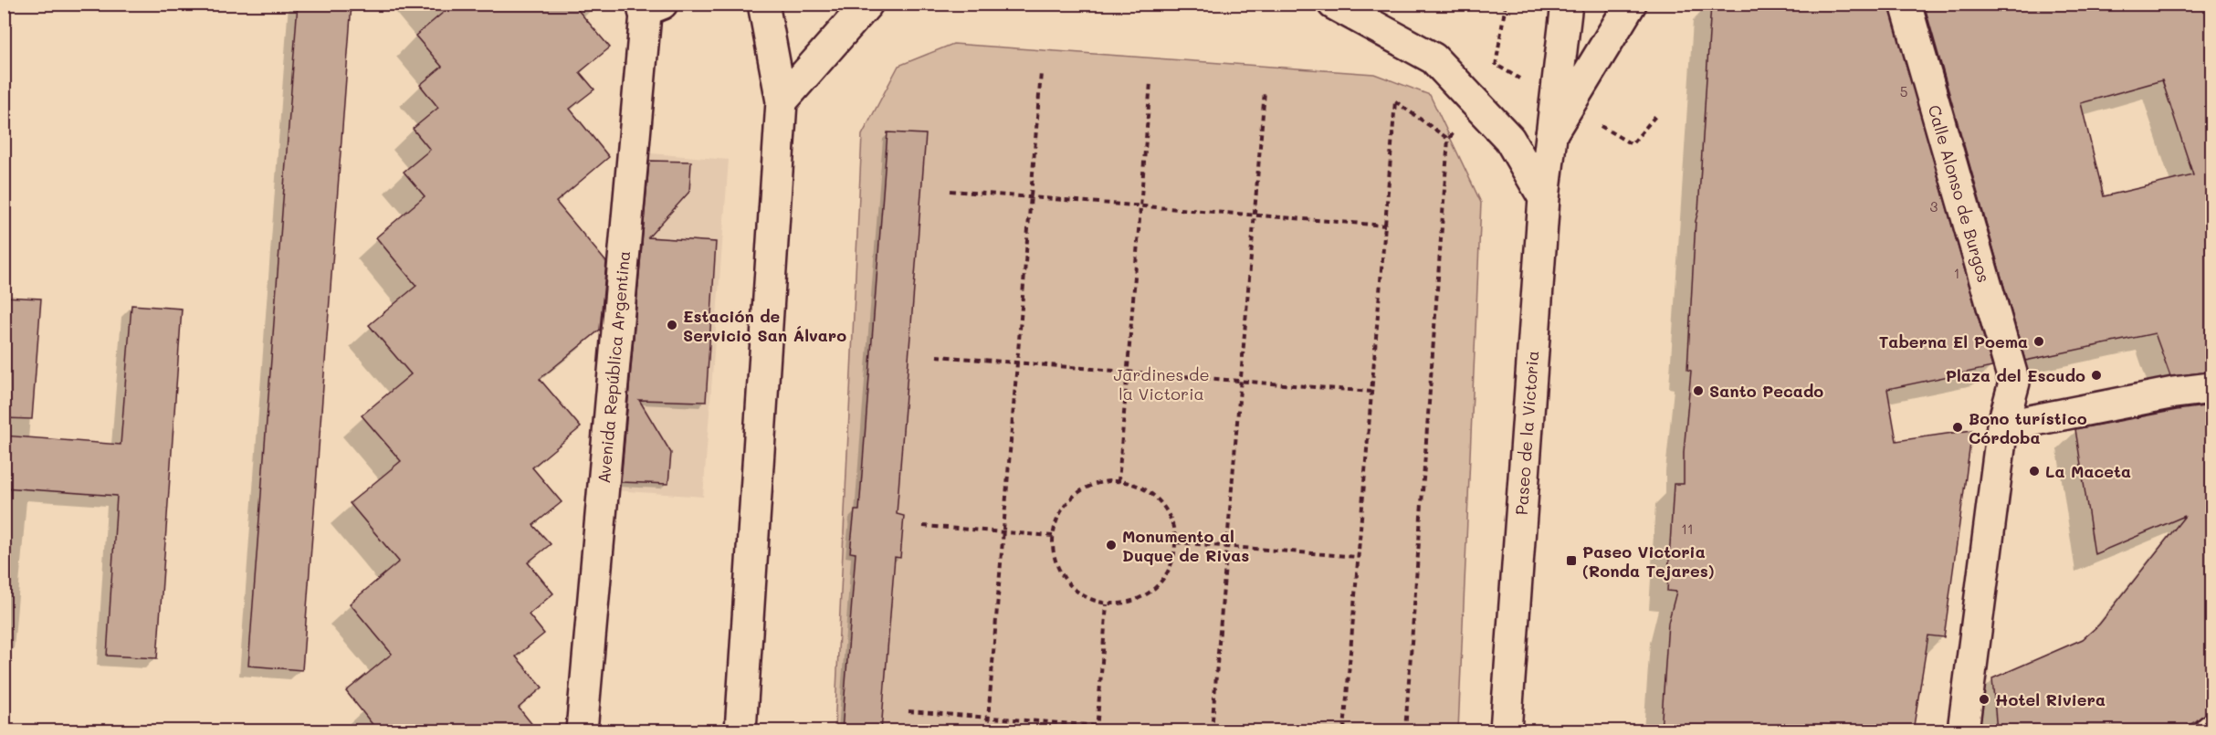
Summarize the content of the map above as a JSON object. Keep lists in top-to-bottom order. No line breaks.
{"streets":{"main road":["Calle Alonso de Burgos","Avenida República Argentina","Paseo de la Victoria"]},"parks":["Jardines de la Victoria"],"places":{"other":["Estación de Servicio San Álvaro","Taberna El Poema","Plaza del Escudo","Santo Pecado","Bono turístico Córdoba","La Maceta","Monumento al Duque de Rivas","Hotel Riviera"],"transit":["Paseo Victoria (Ronda Tejares)"]},"house_numbers":["5","3","1","11"]}
